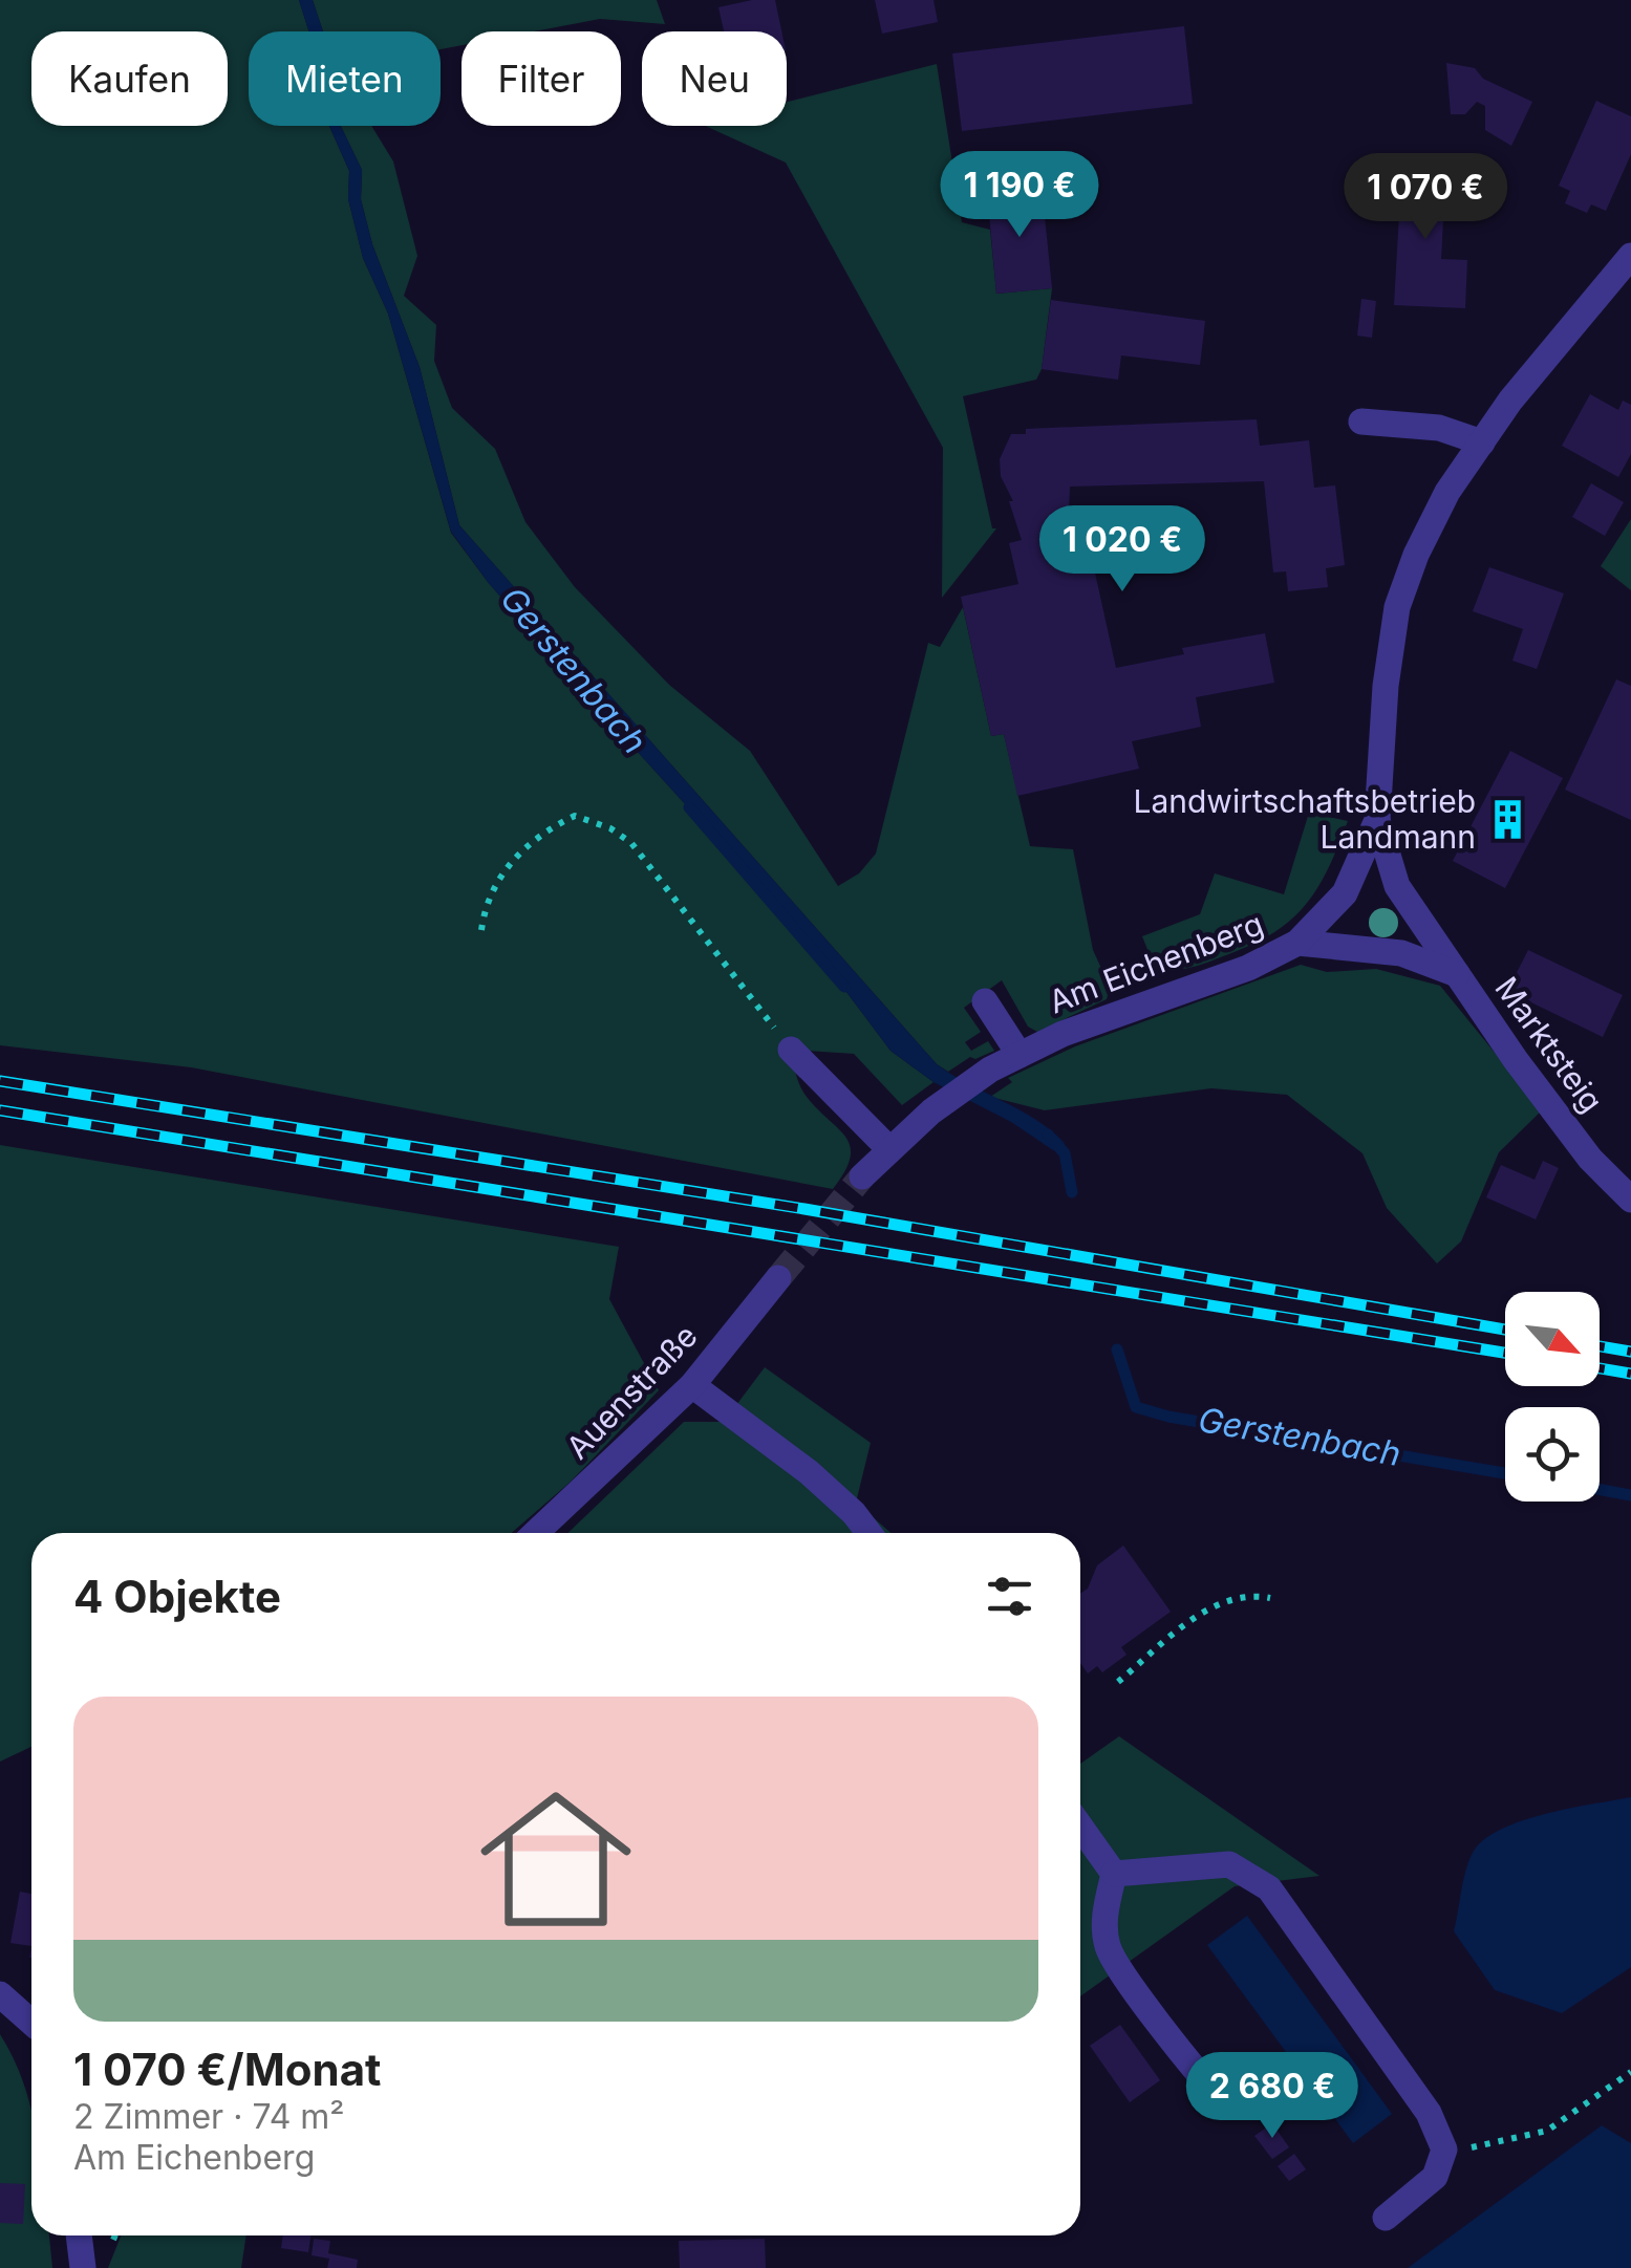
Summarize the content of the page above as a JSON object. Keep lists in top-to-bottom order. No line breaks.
{"streets":{"street":["Am Eichenberg","Marktsteig","Auenstraße"]},"crossings":[["Am Eichenberg","Marktsteig"]],"water":["Gerstenbach"],"places":{"building":["Landwirtschaftsbetrieb Landmann"]},"north":"bottom right","page":{"chip":["Kaufen","Mieten","Filter","Neu"],"price":["1 190 €","1 070 €","1 020 €","2 680 €"],"heading":"4 Objekte","list":[{"name":"1 070 €/Monat","note":"2 Zimmer · 74 m² · Am Eichenberg"}]}}
